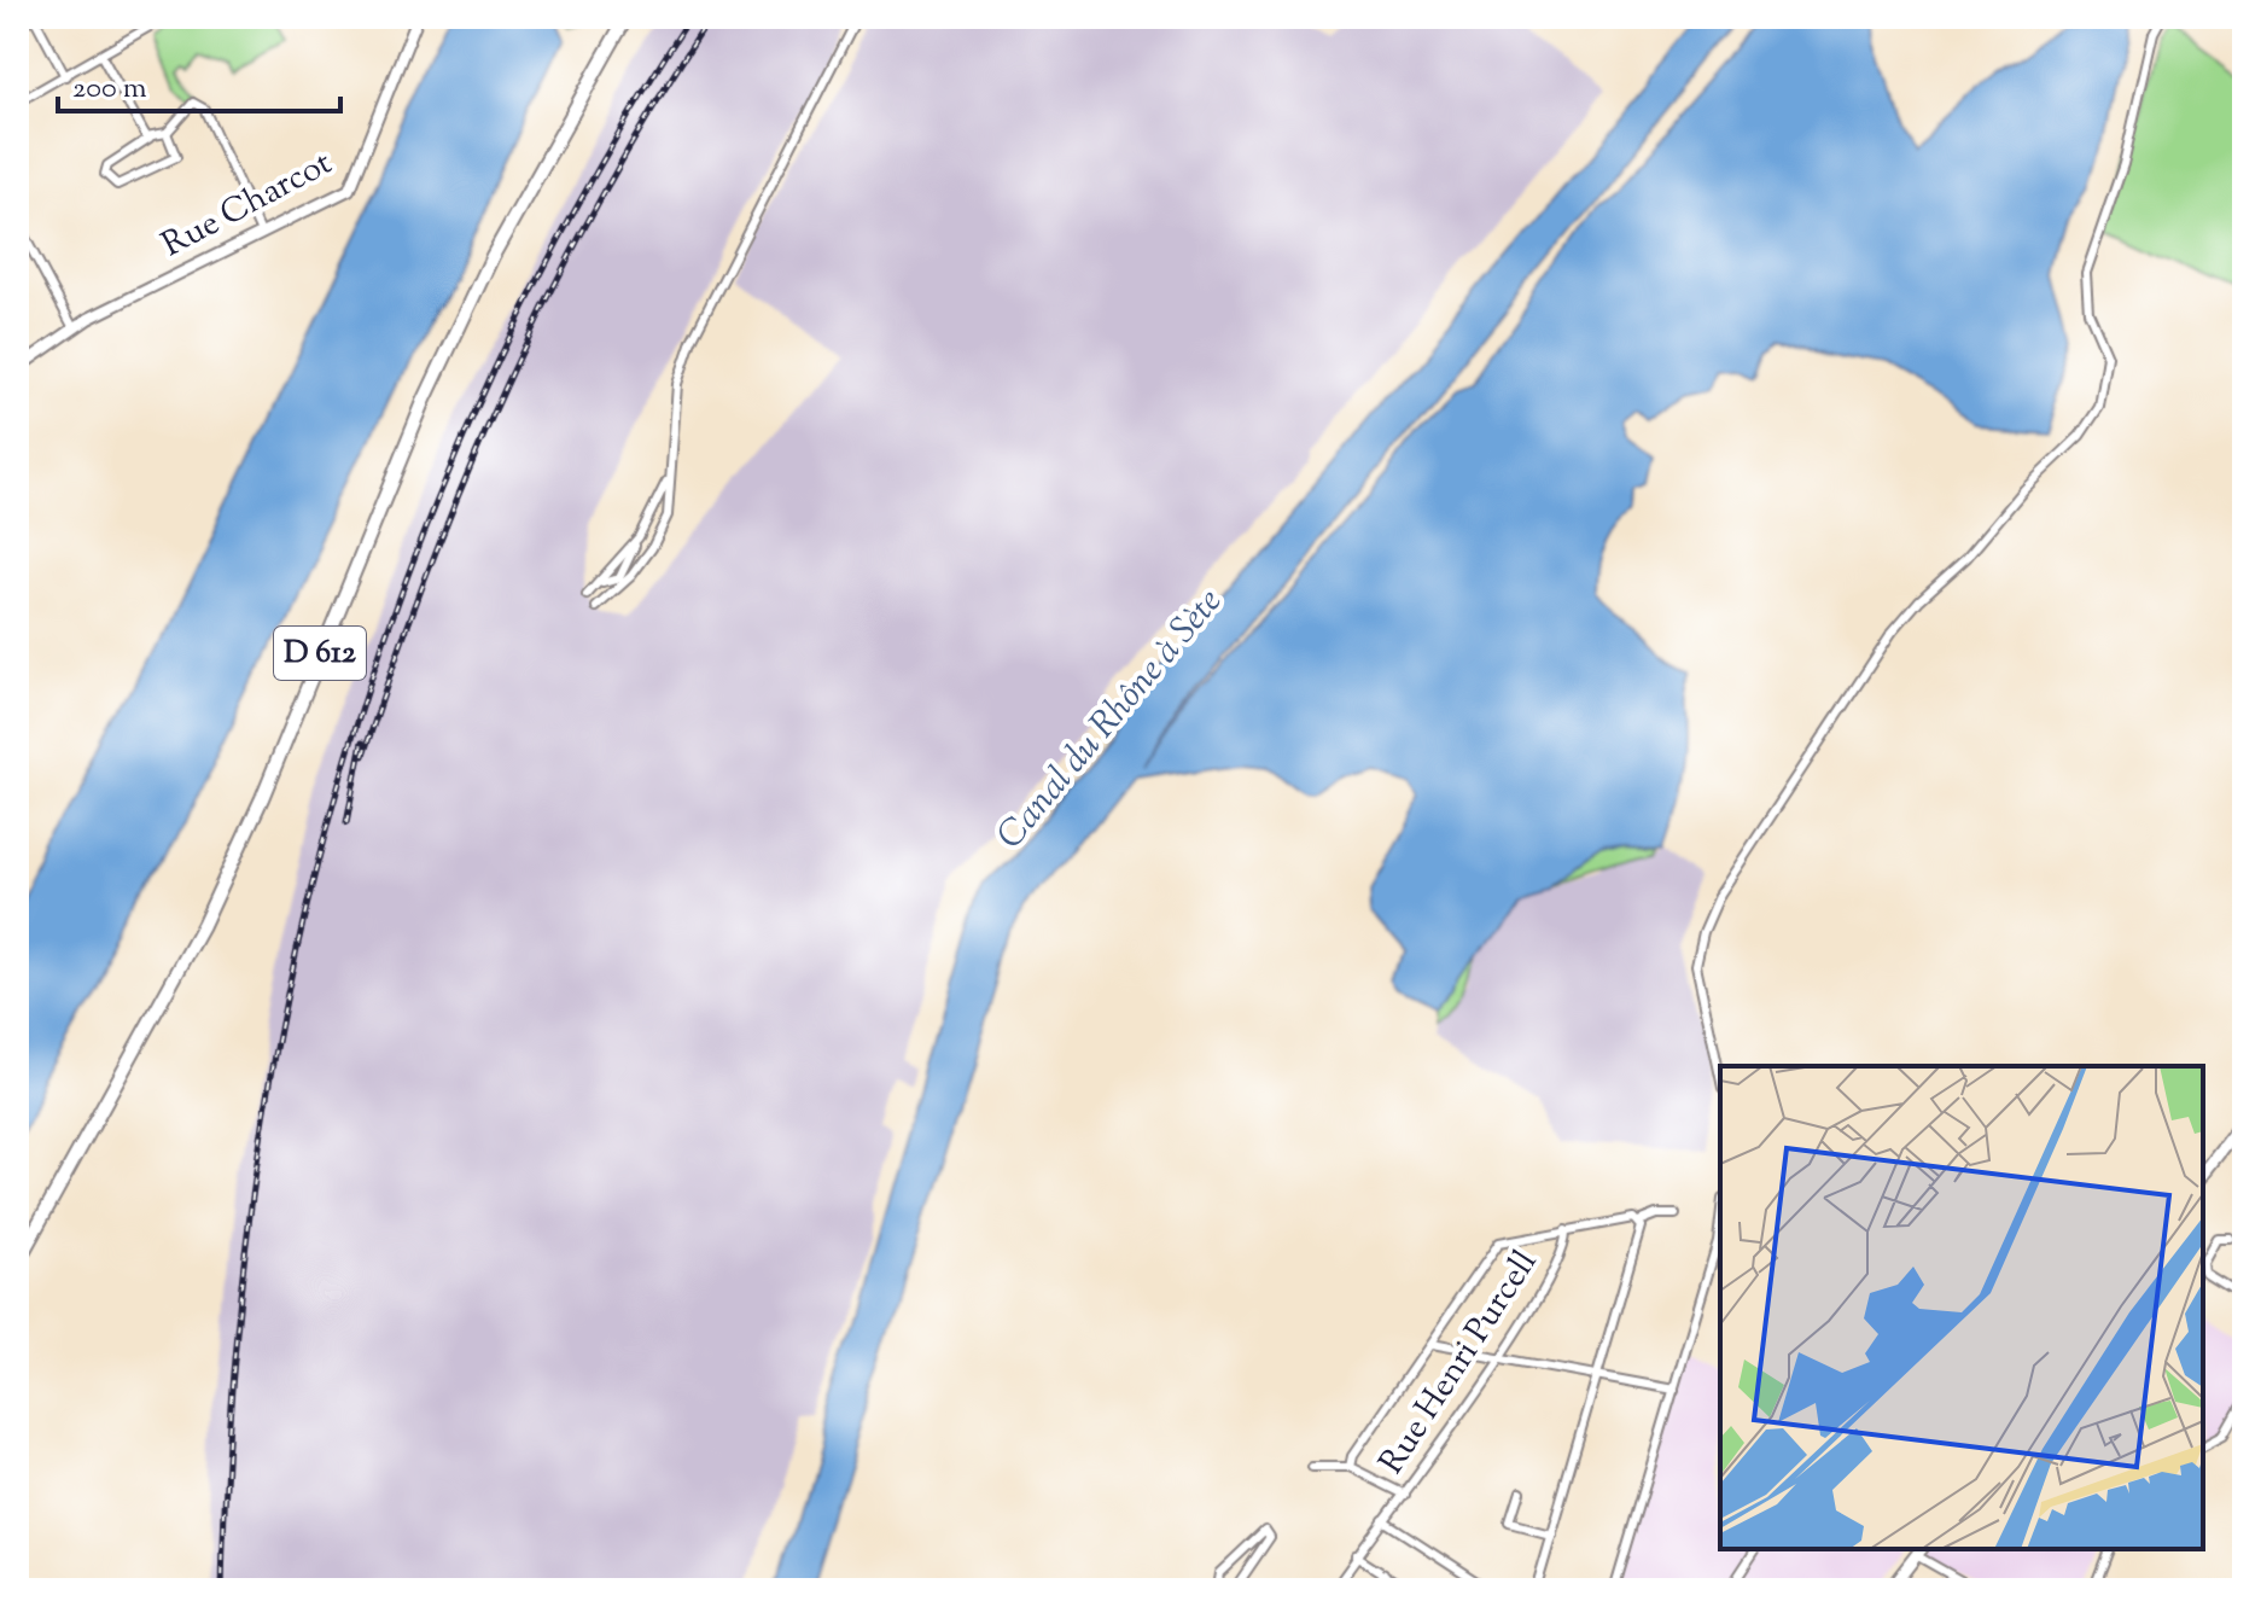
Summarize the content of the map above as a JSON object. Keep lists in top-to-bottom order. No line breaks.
{"streets":{"main road":["D 612"],"street":["Rue Charcot","Rue Henri Purcell"]},"water":["Canal du Rhône à Sète"],"scale_bar":"200 m"}
